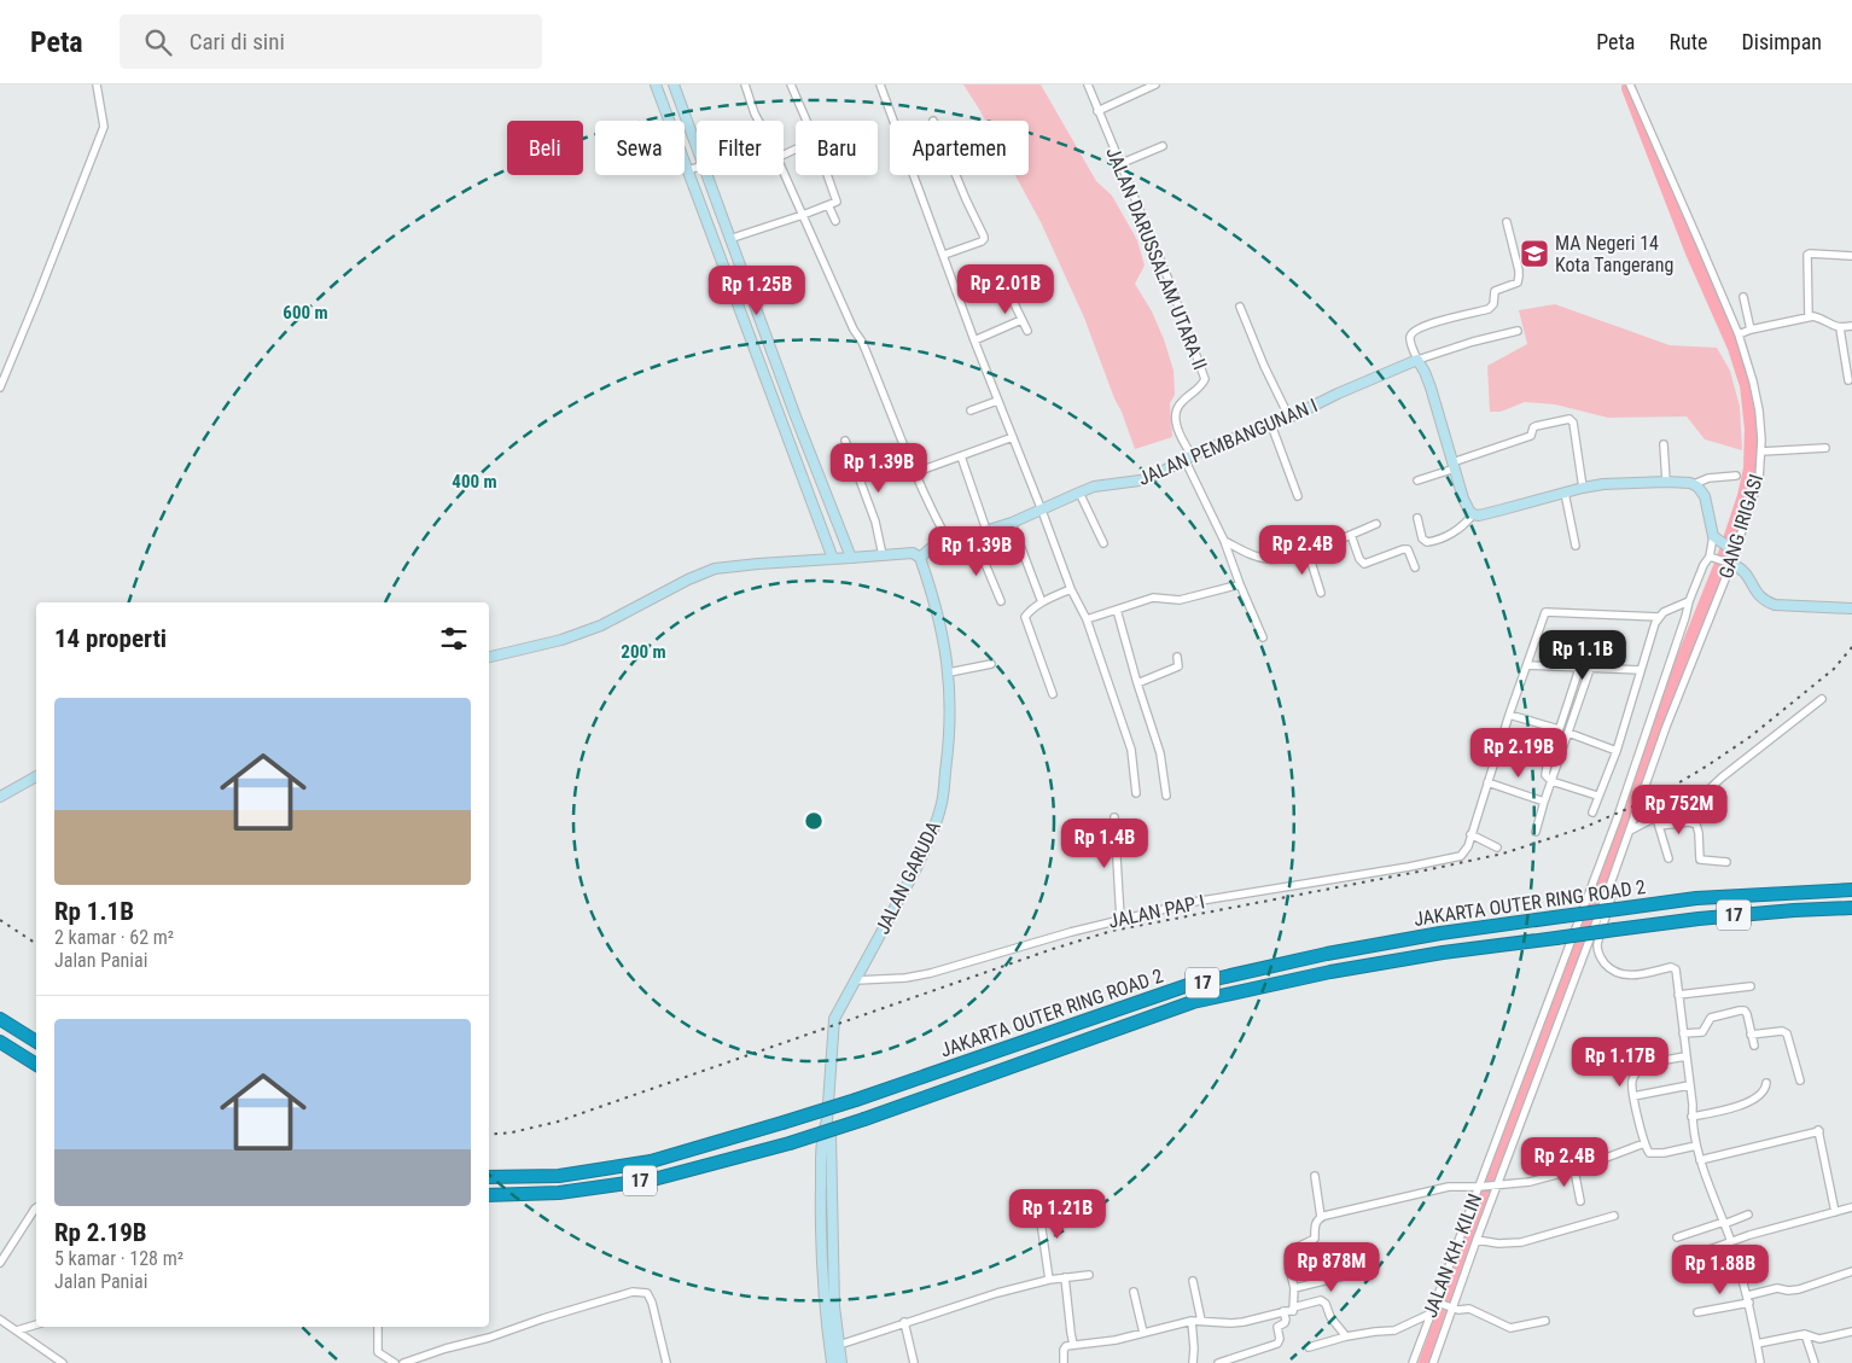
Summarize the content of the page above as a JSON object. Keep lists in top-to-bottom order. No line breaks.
{"streets":{"highway":["JAKARTA OUTER RING ROAD 2","17"],"main road":["JALAN PEMBANGUNAN I","GANG IRIGASI","JALAN GARUDA"],"street":["JALAN DARUSSALAM UTARA II","JALAN PAP I","JALAN KH. KILIN"]},"crossings":[["JALAN DARUSSALAM UTARA II","JALAN PEMBANGUNAN I"],["JALAN PEMBANGUNAN I","JALAN GARUDA"],["GANG IRIGASI","JALAN KH. KILIN"],["JALAN GARUDA","JALAN PAP I"]],"places":{"school or university":["MA Negeri 14 Kota Tangerang"]},"page":{"header":"Peta","search":"Cari di sini","nav":["Peta","Rute","Disimpan"],"chip":["Beli","Sewa","Filter","Baru","Apartemen"],"price":["Rp 2.01B","Rp 1.25B","Rp 1.39B","Rp 2.4B","Rp 1.39B","Rp 1.1B","Rp 2.19B","Rp 752M","Rp 1.4B","Rp 1.17B","Rp 2.4B","Rp 1.21B","Rp 878M","Rp 1.88B"],"heading":"14 properti","list":[{"name":"Rp 1.1B","note":"2 kamar · 62 m² · Jalan Paniai"},{"name":"Rp 2.19B","note":"5 kamar · 128 m² · Jalan Paniai"}]},"rings":["600 m","400 m","200 m"]}
